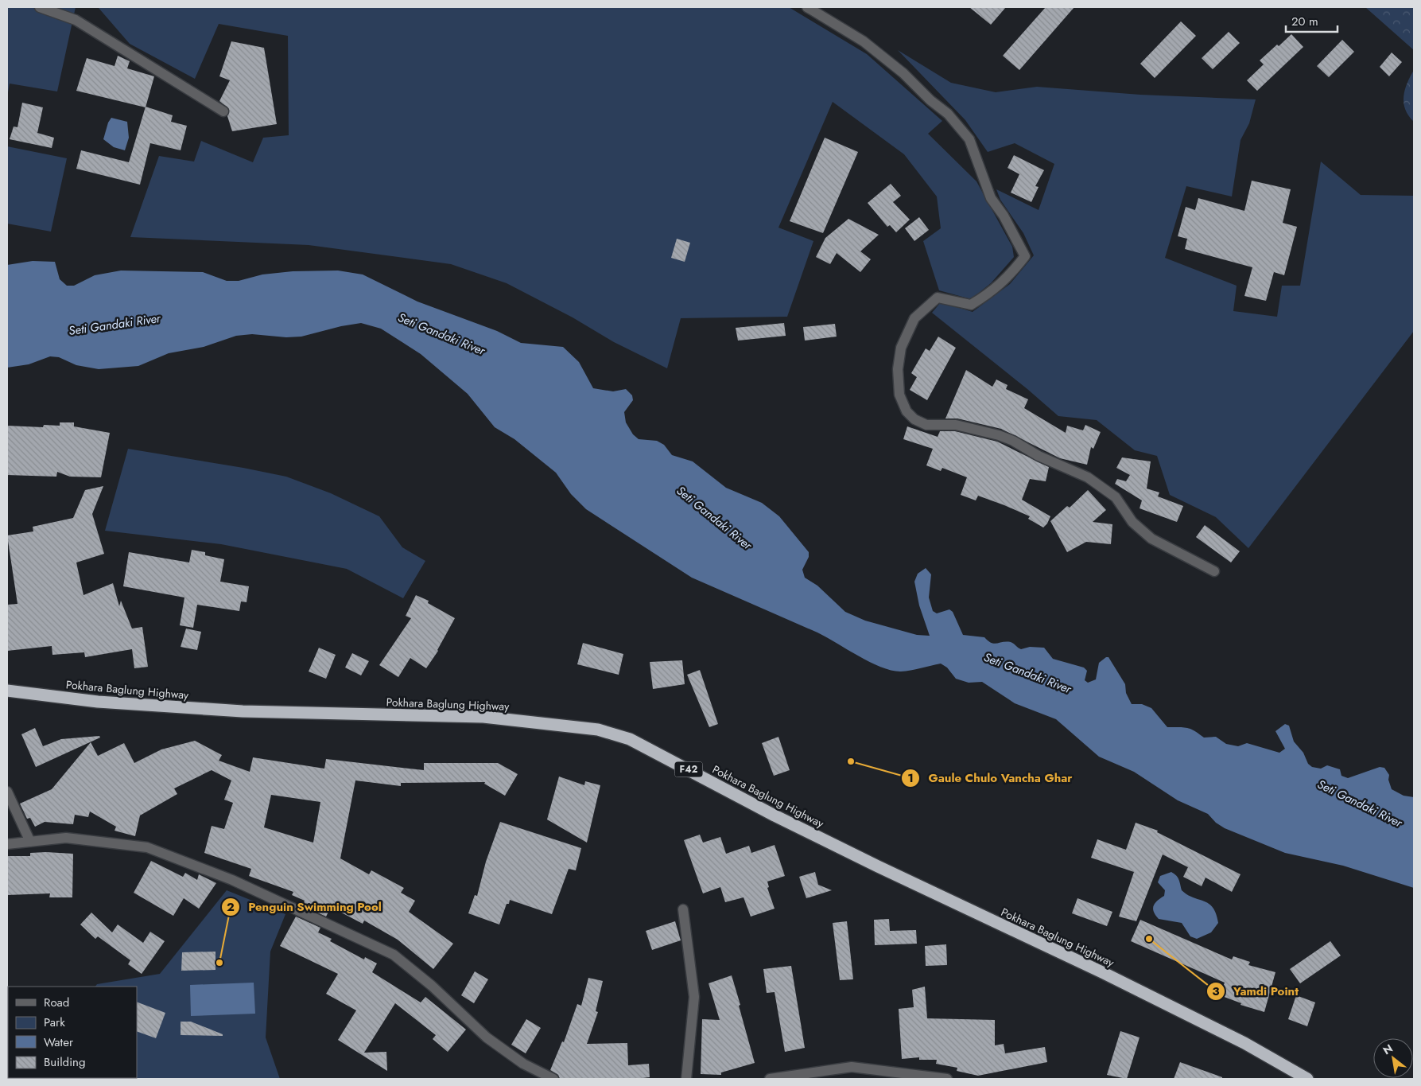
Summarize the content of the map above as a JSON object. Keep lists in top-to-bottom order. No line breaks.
{"streets":{"highway":["Pokhara Baglung Highway","F42"]},"water":["Seti Gandaki River"],"places":["Gaule Chulo Vancha Ghar","Yamdi Point","Penguin Swimming Pool"],"legend":["Road","Park","Water","Building"],"scale_bar":"20 m","north":"top left"}
